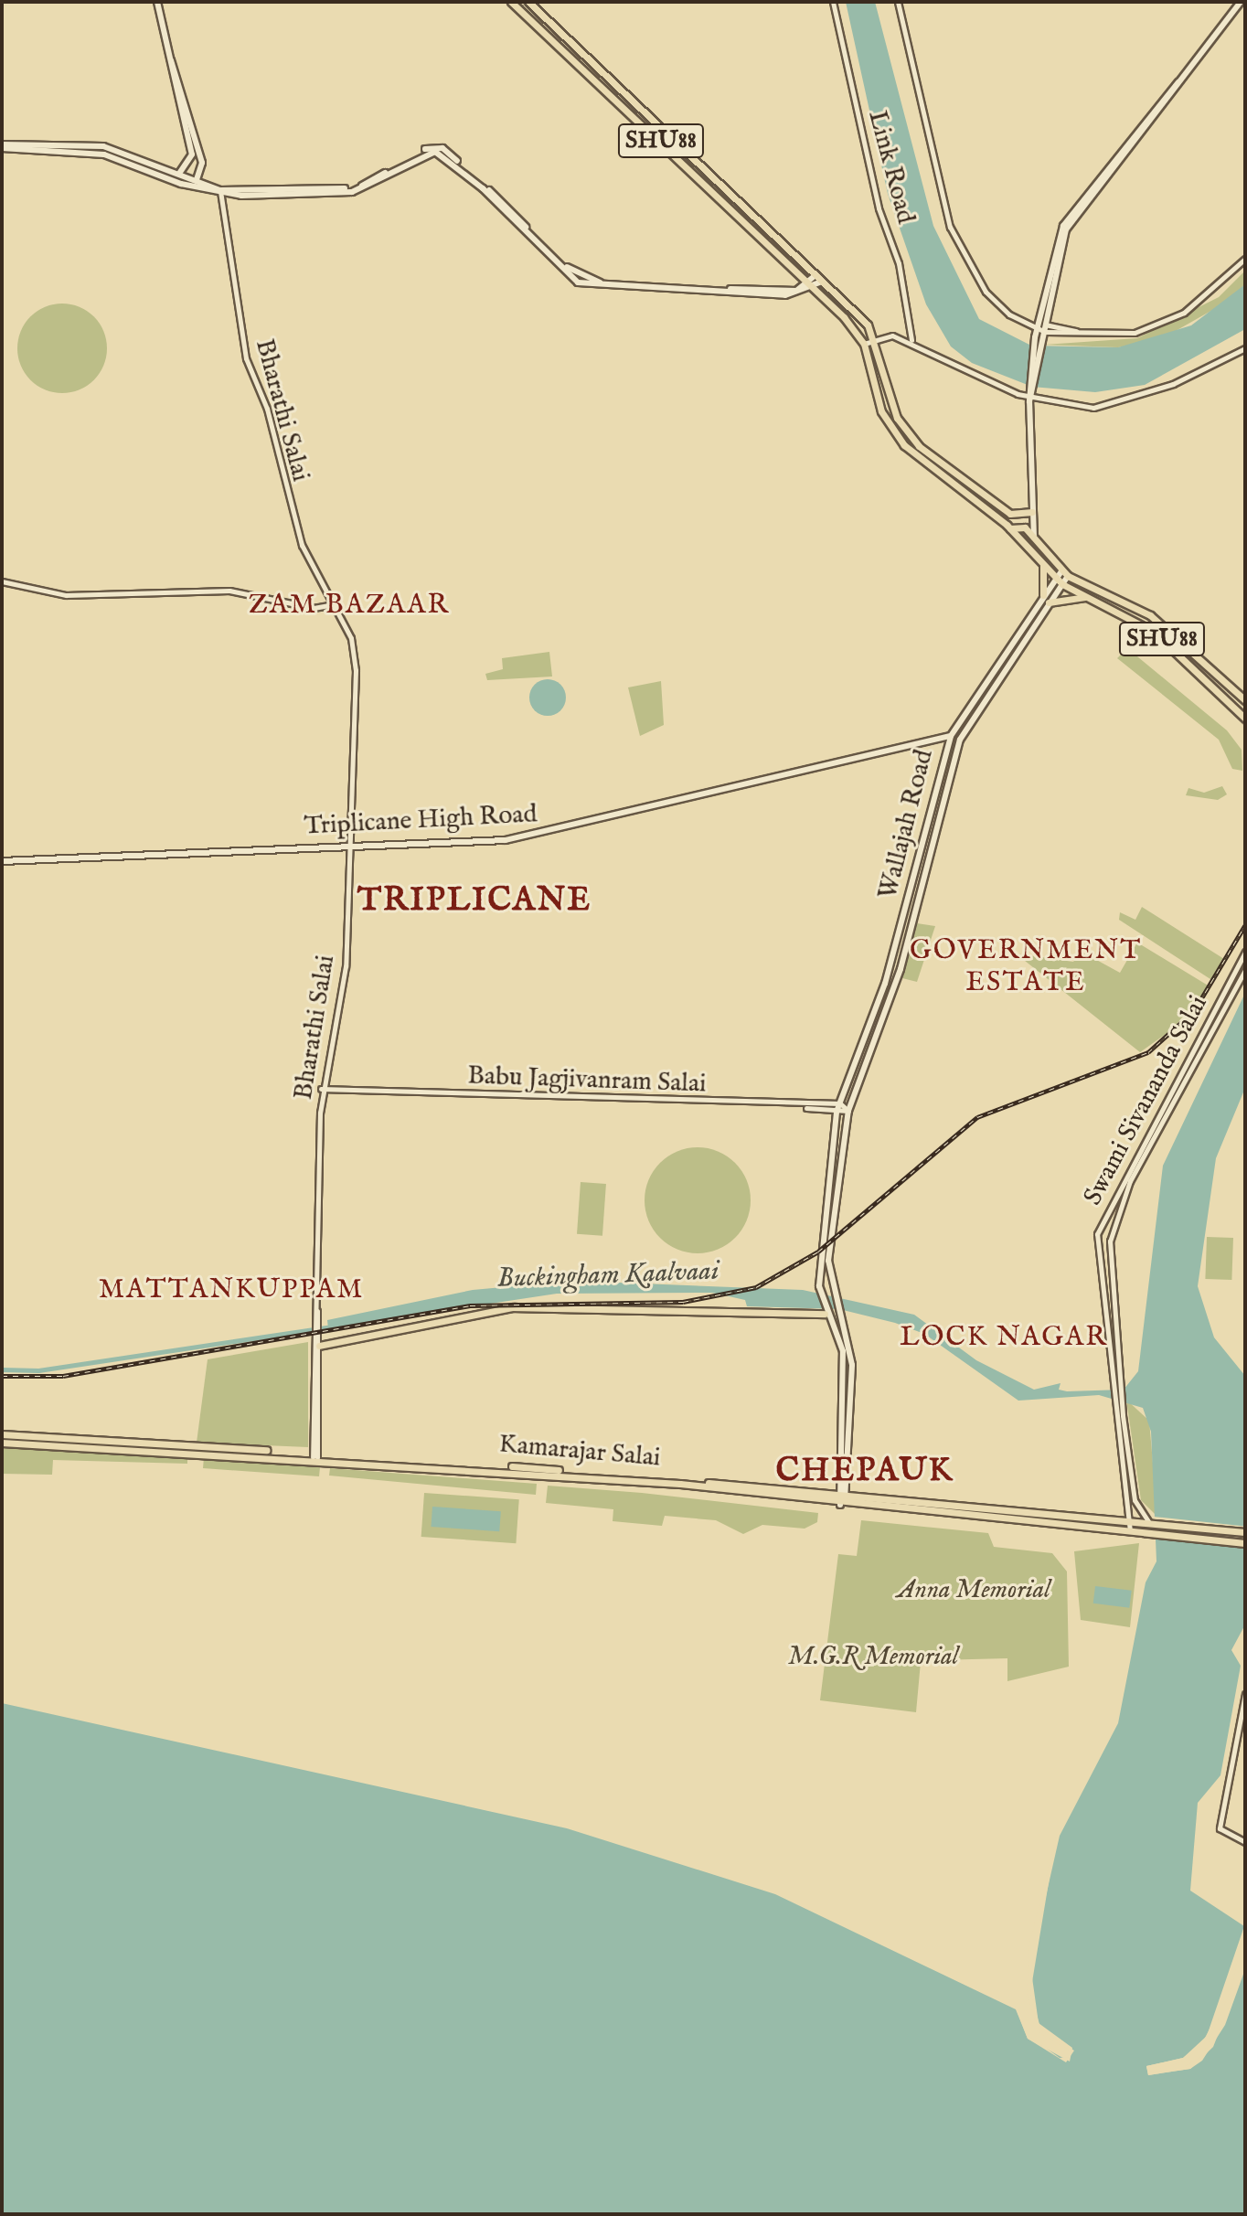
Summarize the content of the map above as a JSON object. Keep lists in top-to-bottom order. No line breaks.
{"streets":{"main road":["SHU88","Triplicane High Road","Wallajah Road","Kamarajar Salai"],"street":["Link Road","Bharathi Salai","Babu Jagjivanram Salai","Swami Sivananda Salai"]},"crossings":[["SHU88","Wallajah Road"],["Bharathi Salai","Triplicane High Road"],["Bharathi Salai","Babu Jagjivanram Salai"],["Bharathi Salai","Kamarajar Salai"],["Triplicane High Road","Wallajah Road"],["Wallajah Road","Babu Jagjivanram Salai"],["Wallajah Road","Kamarajar Salai"],["Swami Sivananda Salai","Kamarajar Salai"]],"districts":["ZAM BAZAAR","TRIPLICANE","GOVERNMENT ESTATE","MATTANKUPPAM","LOCK NAGAR","CHEPAUK"],"water":["Buckingham Kaalvaai"],"parks":["Anna Memorial","M.G.R Memorial"]}
